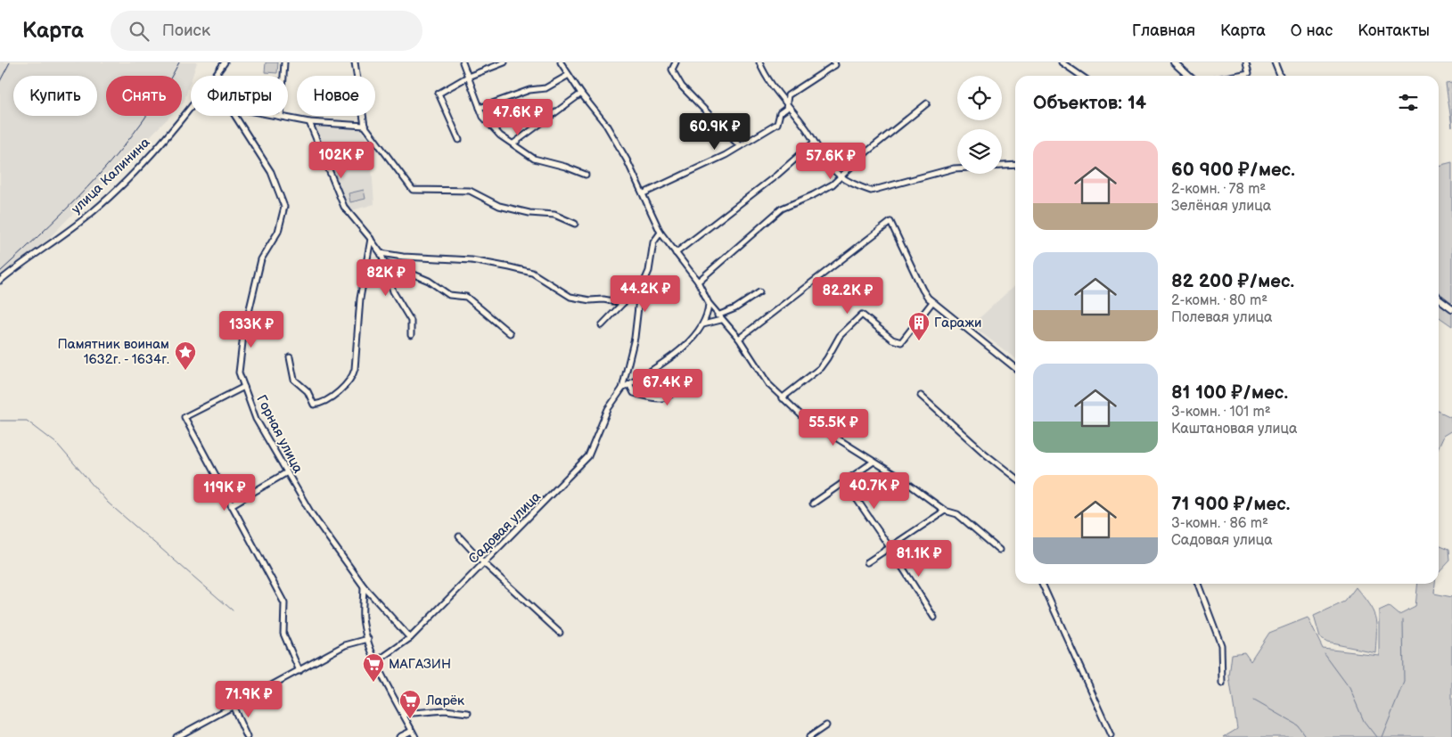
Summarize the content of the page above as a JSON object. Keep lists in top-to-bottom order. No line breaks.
{"streets":{"street":["улица Калинина","Горная улица","Садовая улица"]},"crossings":[["Горная улица","Садовая улица"]],"places":{"building":["Гаражи"],"place":["Памятник воинам 1632г. - 1634г."],"supermarket":["МАГАЗИН","Ларёк"]},"page":{"header":"Карта","search":"Поиск","nav":["Главная","Карта","О нас","Контакты"],"chip":["Купить","Снять","Фильтры","Новое"],"heading":"Объектов: 14","price":["47.6K ₽","60.9K ₽","102K ₽","57.6K ₽","82K ₽","44.2K ₽","82.2K ₽","133K ₽","67.4K ₽","55.5K ₽","40.7K ₽","119K ₽","81.1K ₽","71.9K ₽"],"list":[{"name":"60 900 ₽/мес.","note":"2-комн. · 78 m² · Зелёная улица"},{"name":"82 200 ₽/мес.","note":"2-комн. · 80 m² · Полевая улица"},{"name":"81 100 ₽/мес.","note":"3-комн. · 101 m² · Каштановая улица"},{"name":"71 900 ₽/мес.","note":"3-комн. · 86 m² · Садовая улица"}]}}
